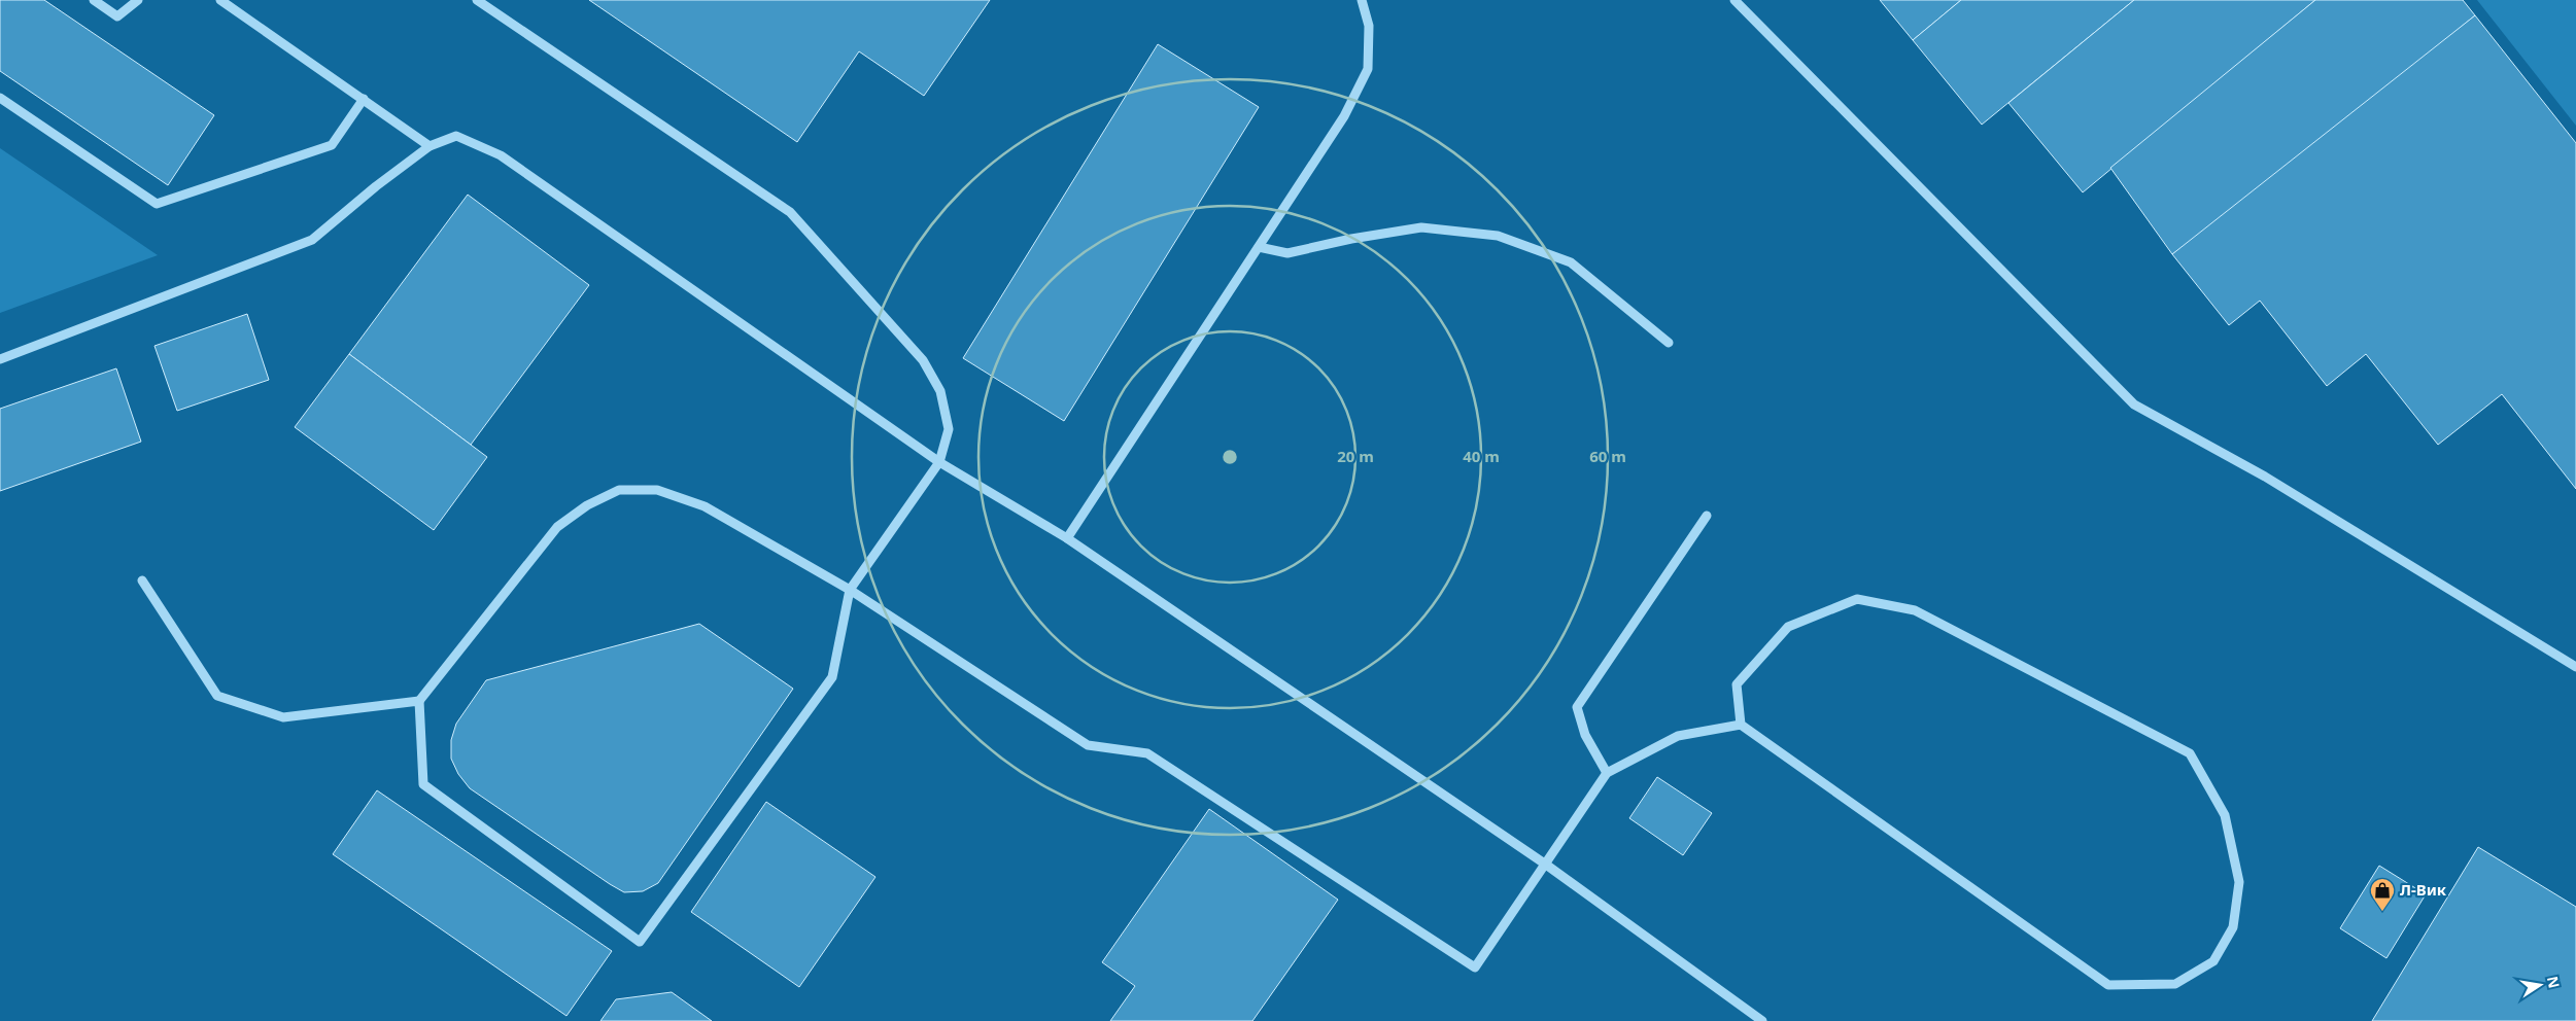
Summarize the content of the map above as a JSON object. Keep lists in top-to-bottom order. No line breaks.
{"places":{"shop":["Л-Вик"]},"north":"right","rings":["20 m","40 m","60 m"]}
